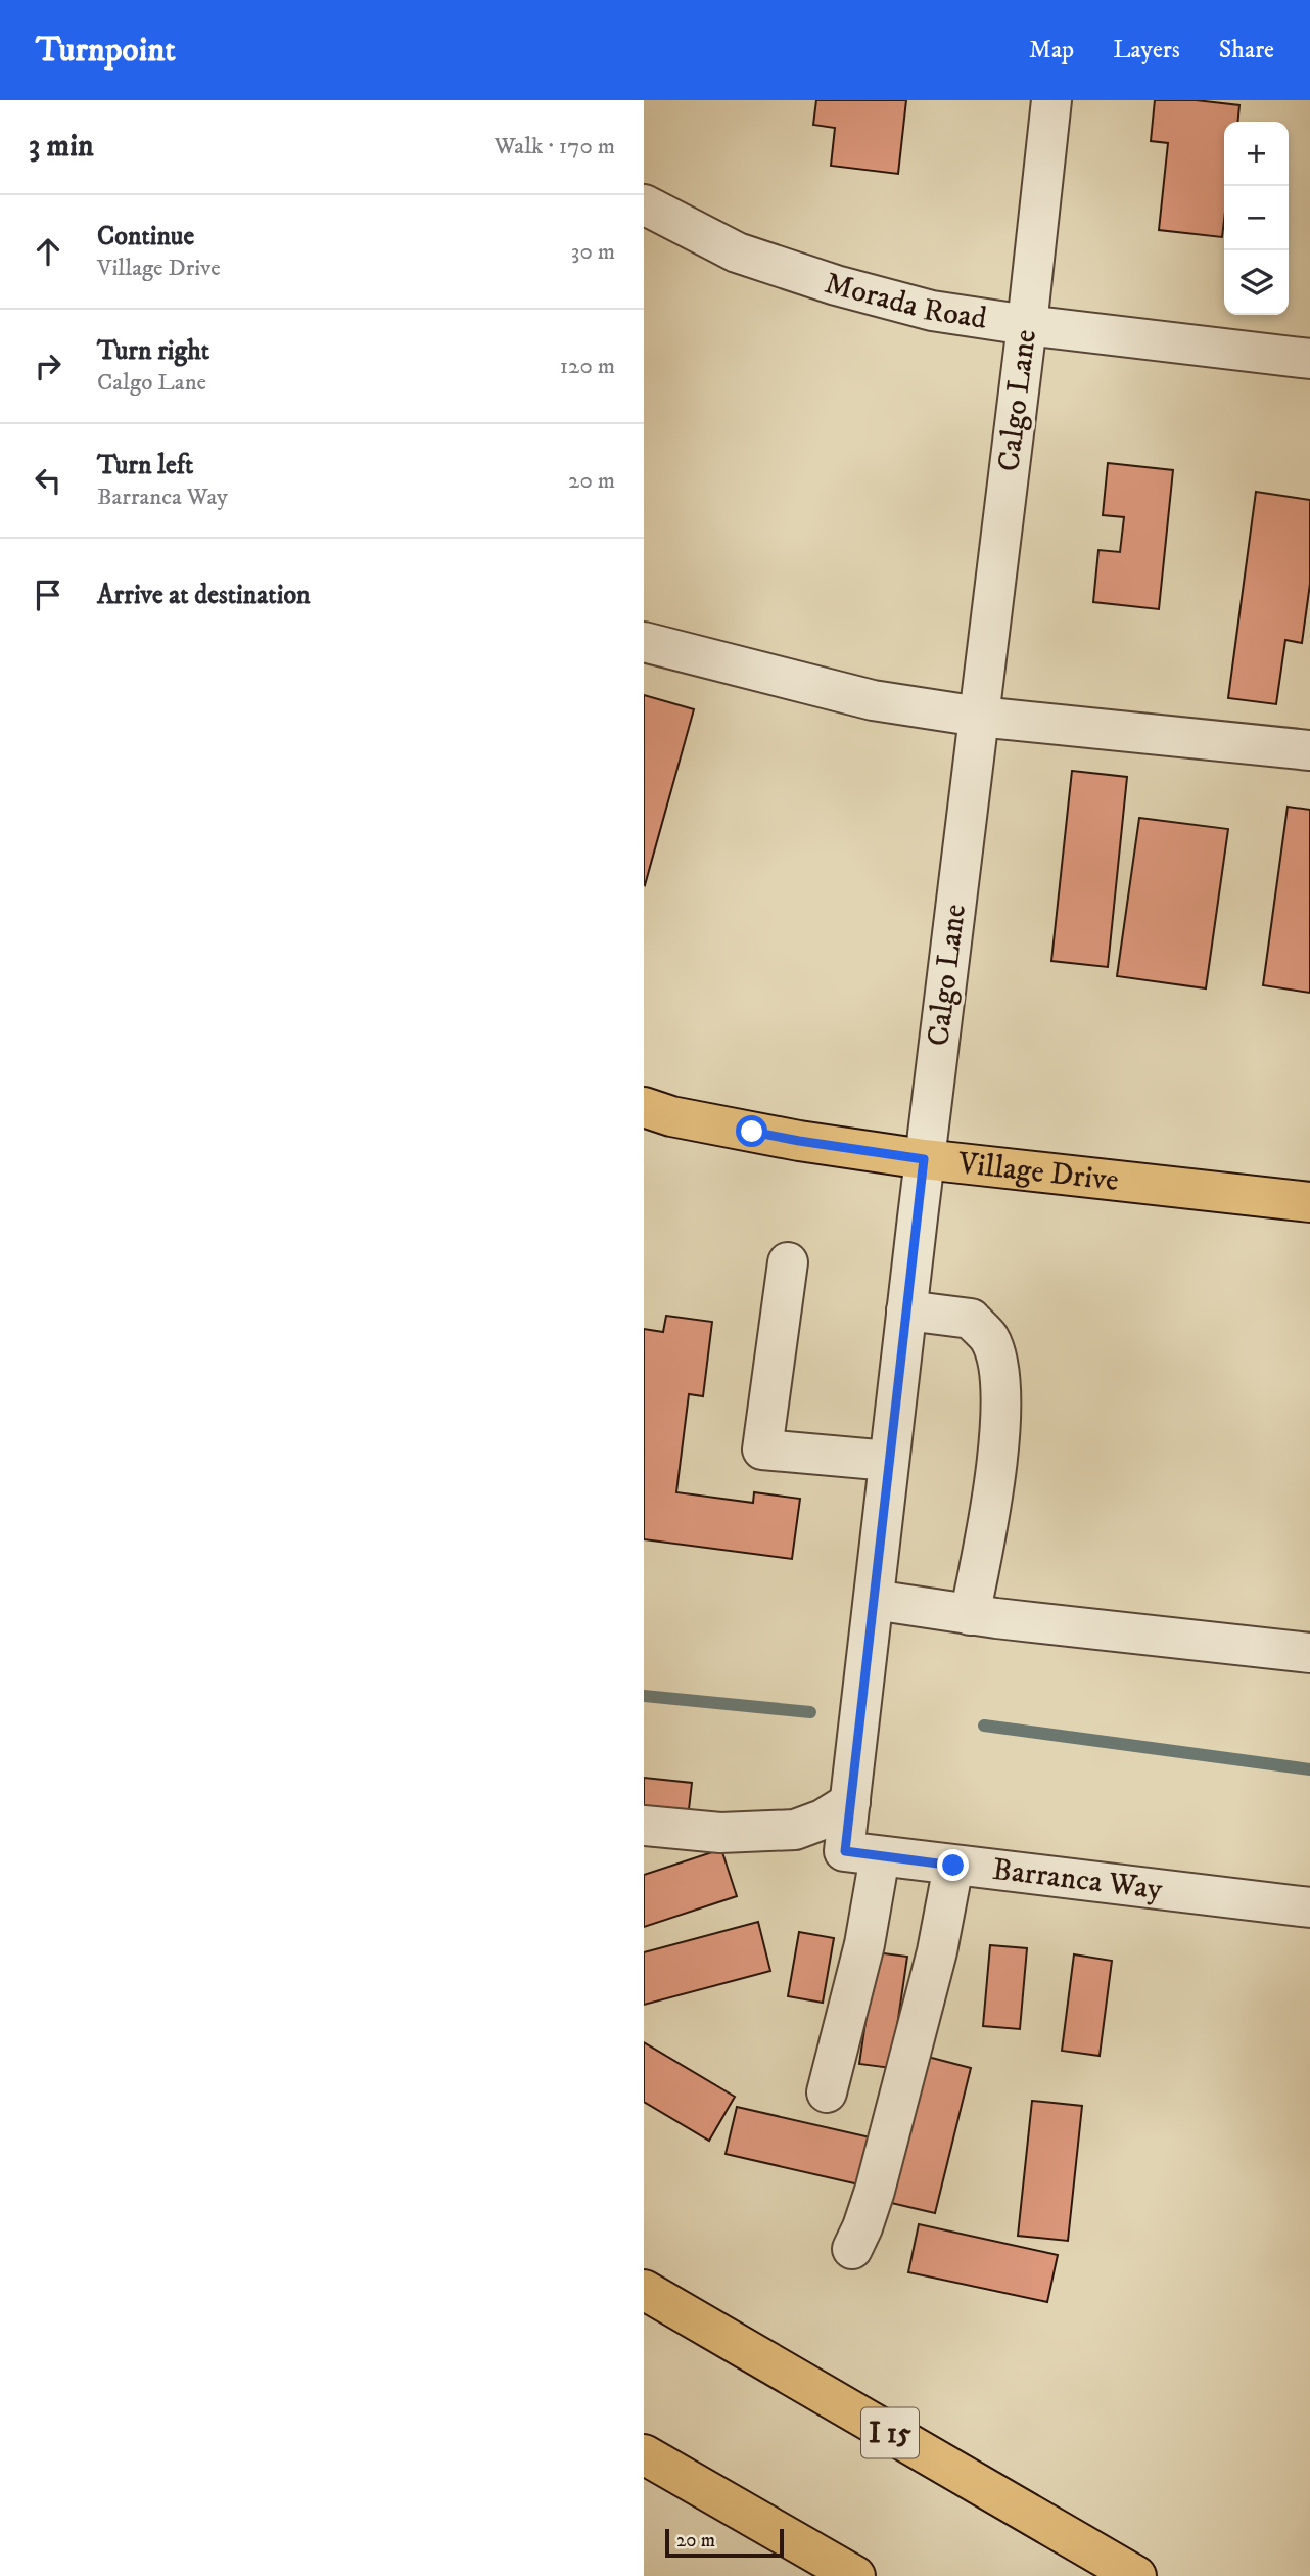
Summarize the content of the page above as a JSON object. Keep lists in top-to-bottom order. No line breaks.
{"streets":{"main road":["Village Drive","I 15"],"street":["Morada Road","Calgo Lane","Barranca Way"]},"crossings":[["Morada Road","Calgo Lane"],["Calgo Lane","Village Drive"],["Calgo Lane","Barranca Way"]],"scale_bar":"20 m","page":{"header":"Turnpoint","nav":["Map","Layers","Share"],"heading":["3 min","Walk · 170 m"],"map_buttons":["+","−"],"list":[["Continue","Village Drive","30 m"],["Turn right","Calgo Lane","120 m"],["Turn left","Barranca Way","20 m"],"Arrive at destination"],"scale":"20 m"}}
